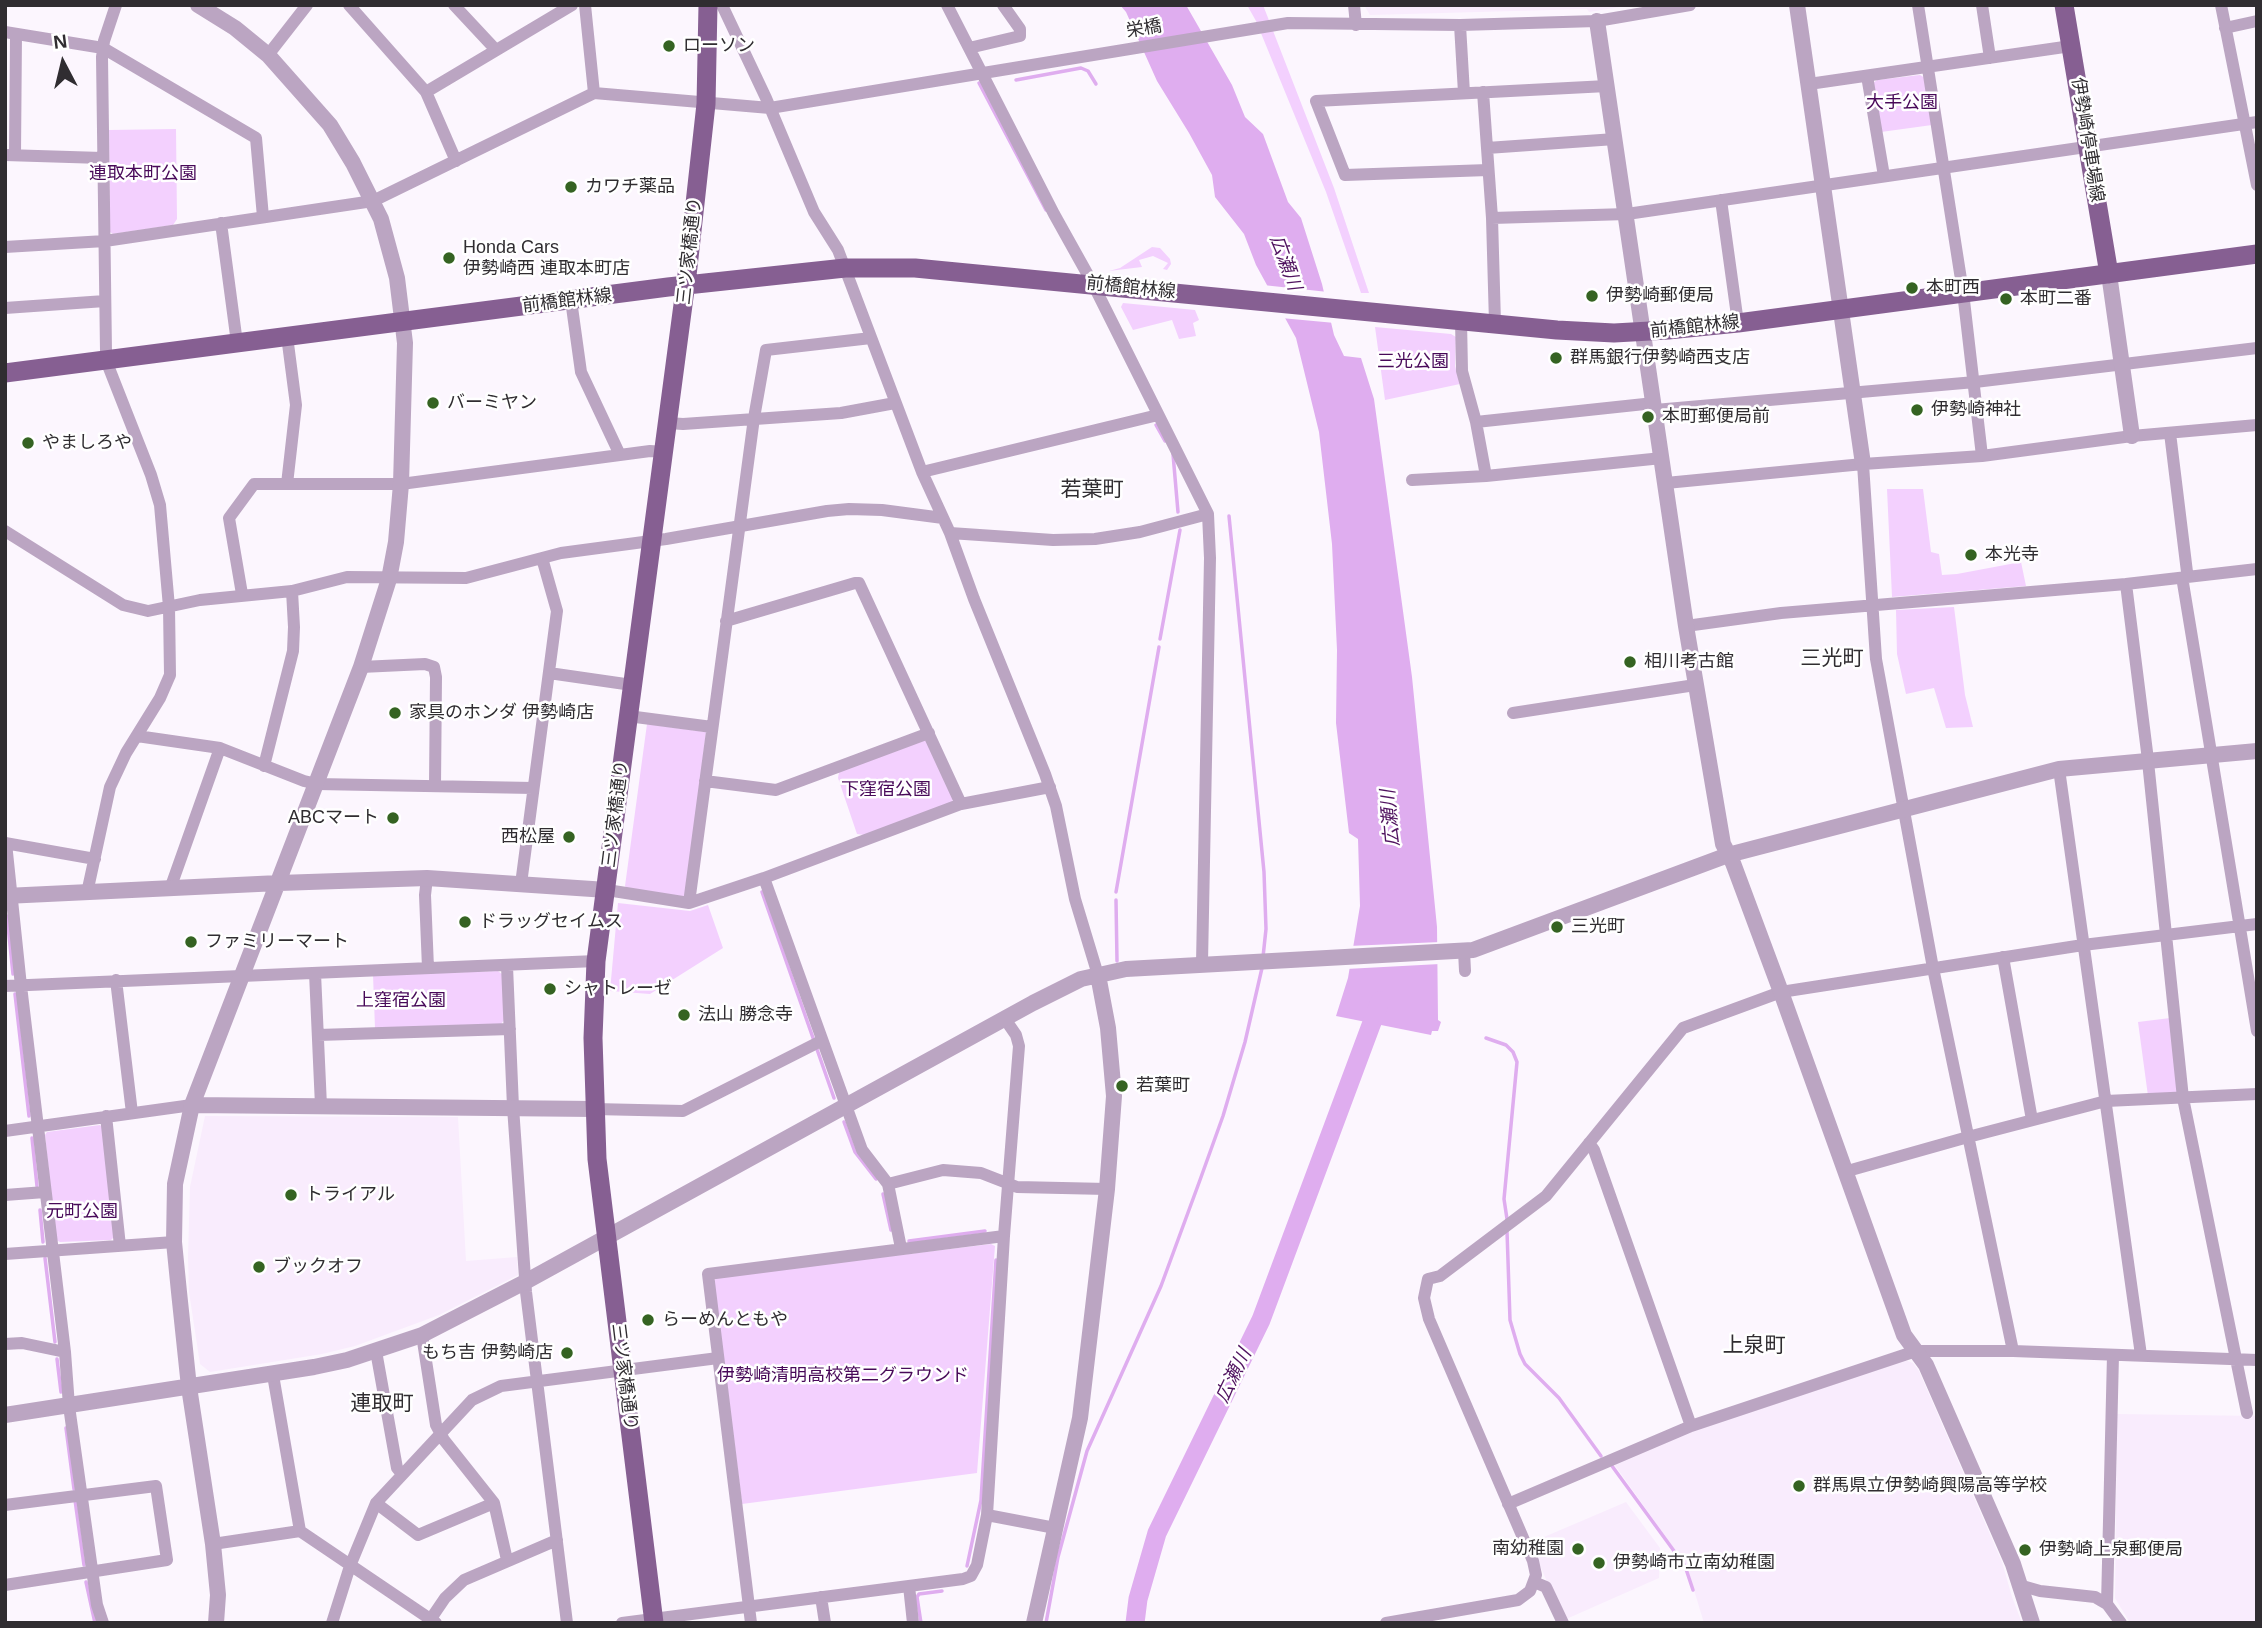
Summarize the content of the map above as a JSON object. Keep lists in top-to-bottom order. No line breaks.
{"streets":{"main road":["伊勢崎停車場線","三ツ家橋通り","前橋館林線"],"street":["栄橋"]},"crossings":[["栄橋","三ツ家橋通り"],["伊勢崎停車場線","前橋館林線"],["三ツ家橋通り","前橋館林線"]],"districts":["若葉町","三光町","上泉町","連取町"],"water":["広瀬川"],"parks":["大手公園","連取本町公園","三光公園","下窪宿公園","上窪宿公園","元町公園","伊勢崎清明高校第二グラウンド"],"places":["ローソン","カワチ薬品","Honda Cars 伊勢崎西 連取本町店","本町西","伊勢崎郵便局","本町二番","群馬銀行伊勢崎西支店","バーミヤン","伊勢崎神社","本町郵便局前","やましろや","本光寺","相川考古館","家具のホンダ 伊勢崎店","ABCマート","西松屋","ドラッグセイムス","三光町","ファミリーマート","シャトレーゼ","法山 勝念寺","若葉町","トライアル","ブックオフ","らーめんともや","もち吉 伊勢崎店","群馬県立伊勢崎興陽高等学校","南幼稚園","伊勢崎上泉郵便局","伊勢崎市立南幼稚園"],"north":"top"}
